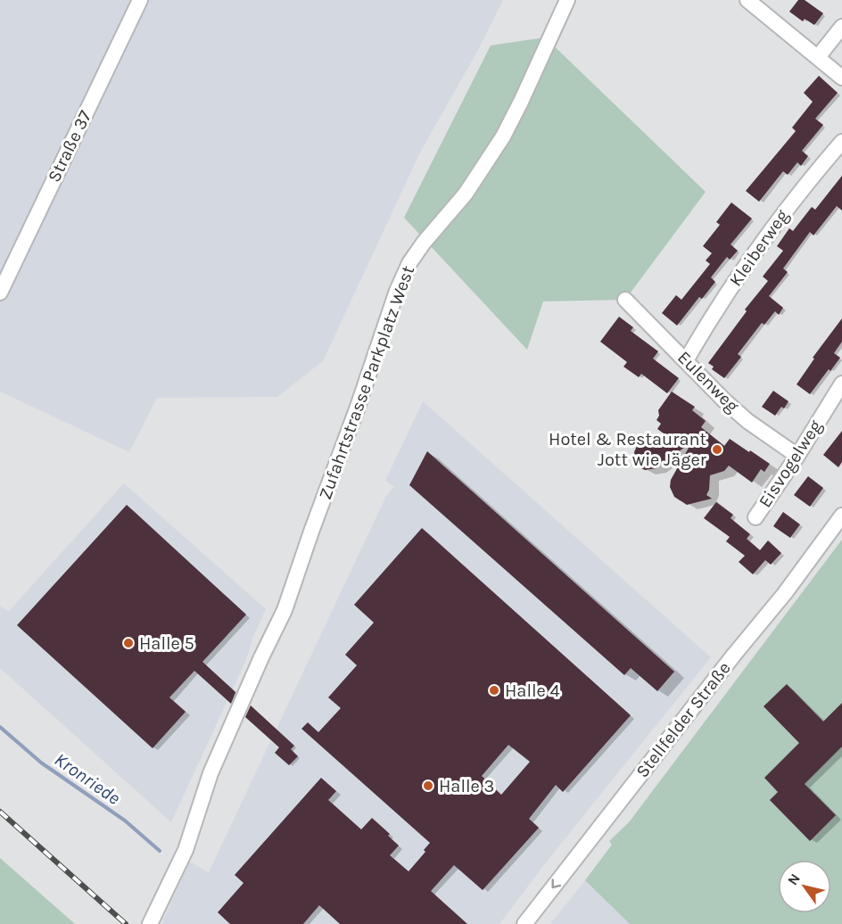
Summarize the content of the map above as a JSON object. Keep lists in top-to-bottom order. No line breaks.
{"streets":{"street":["Straße 37","Kleiberweg","Eulenweg","Zufahrtstrasse Parkplatz West","Eisvogelweg","Stellfelder Straße"]},"crossings":[["Kleiberweg","Eulenweg"],["Eulenweg","Eisvogelweg"]],"one_way":["Stellfelder Straße"],"water":["Kronriede"],"places":["Hotel & Restaurant Jott wie Jäger","Halle 5","Halle 4","Halle 3"],"north":"top left"}
